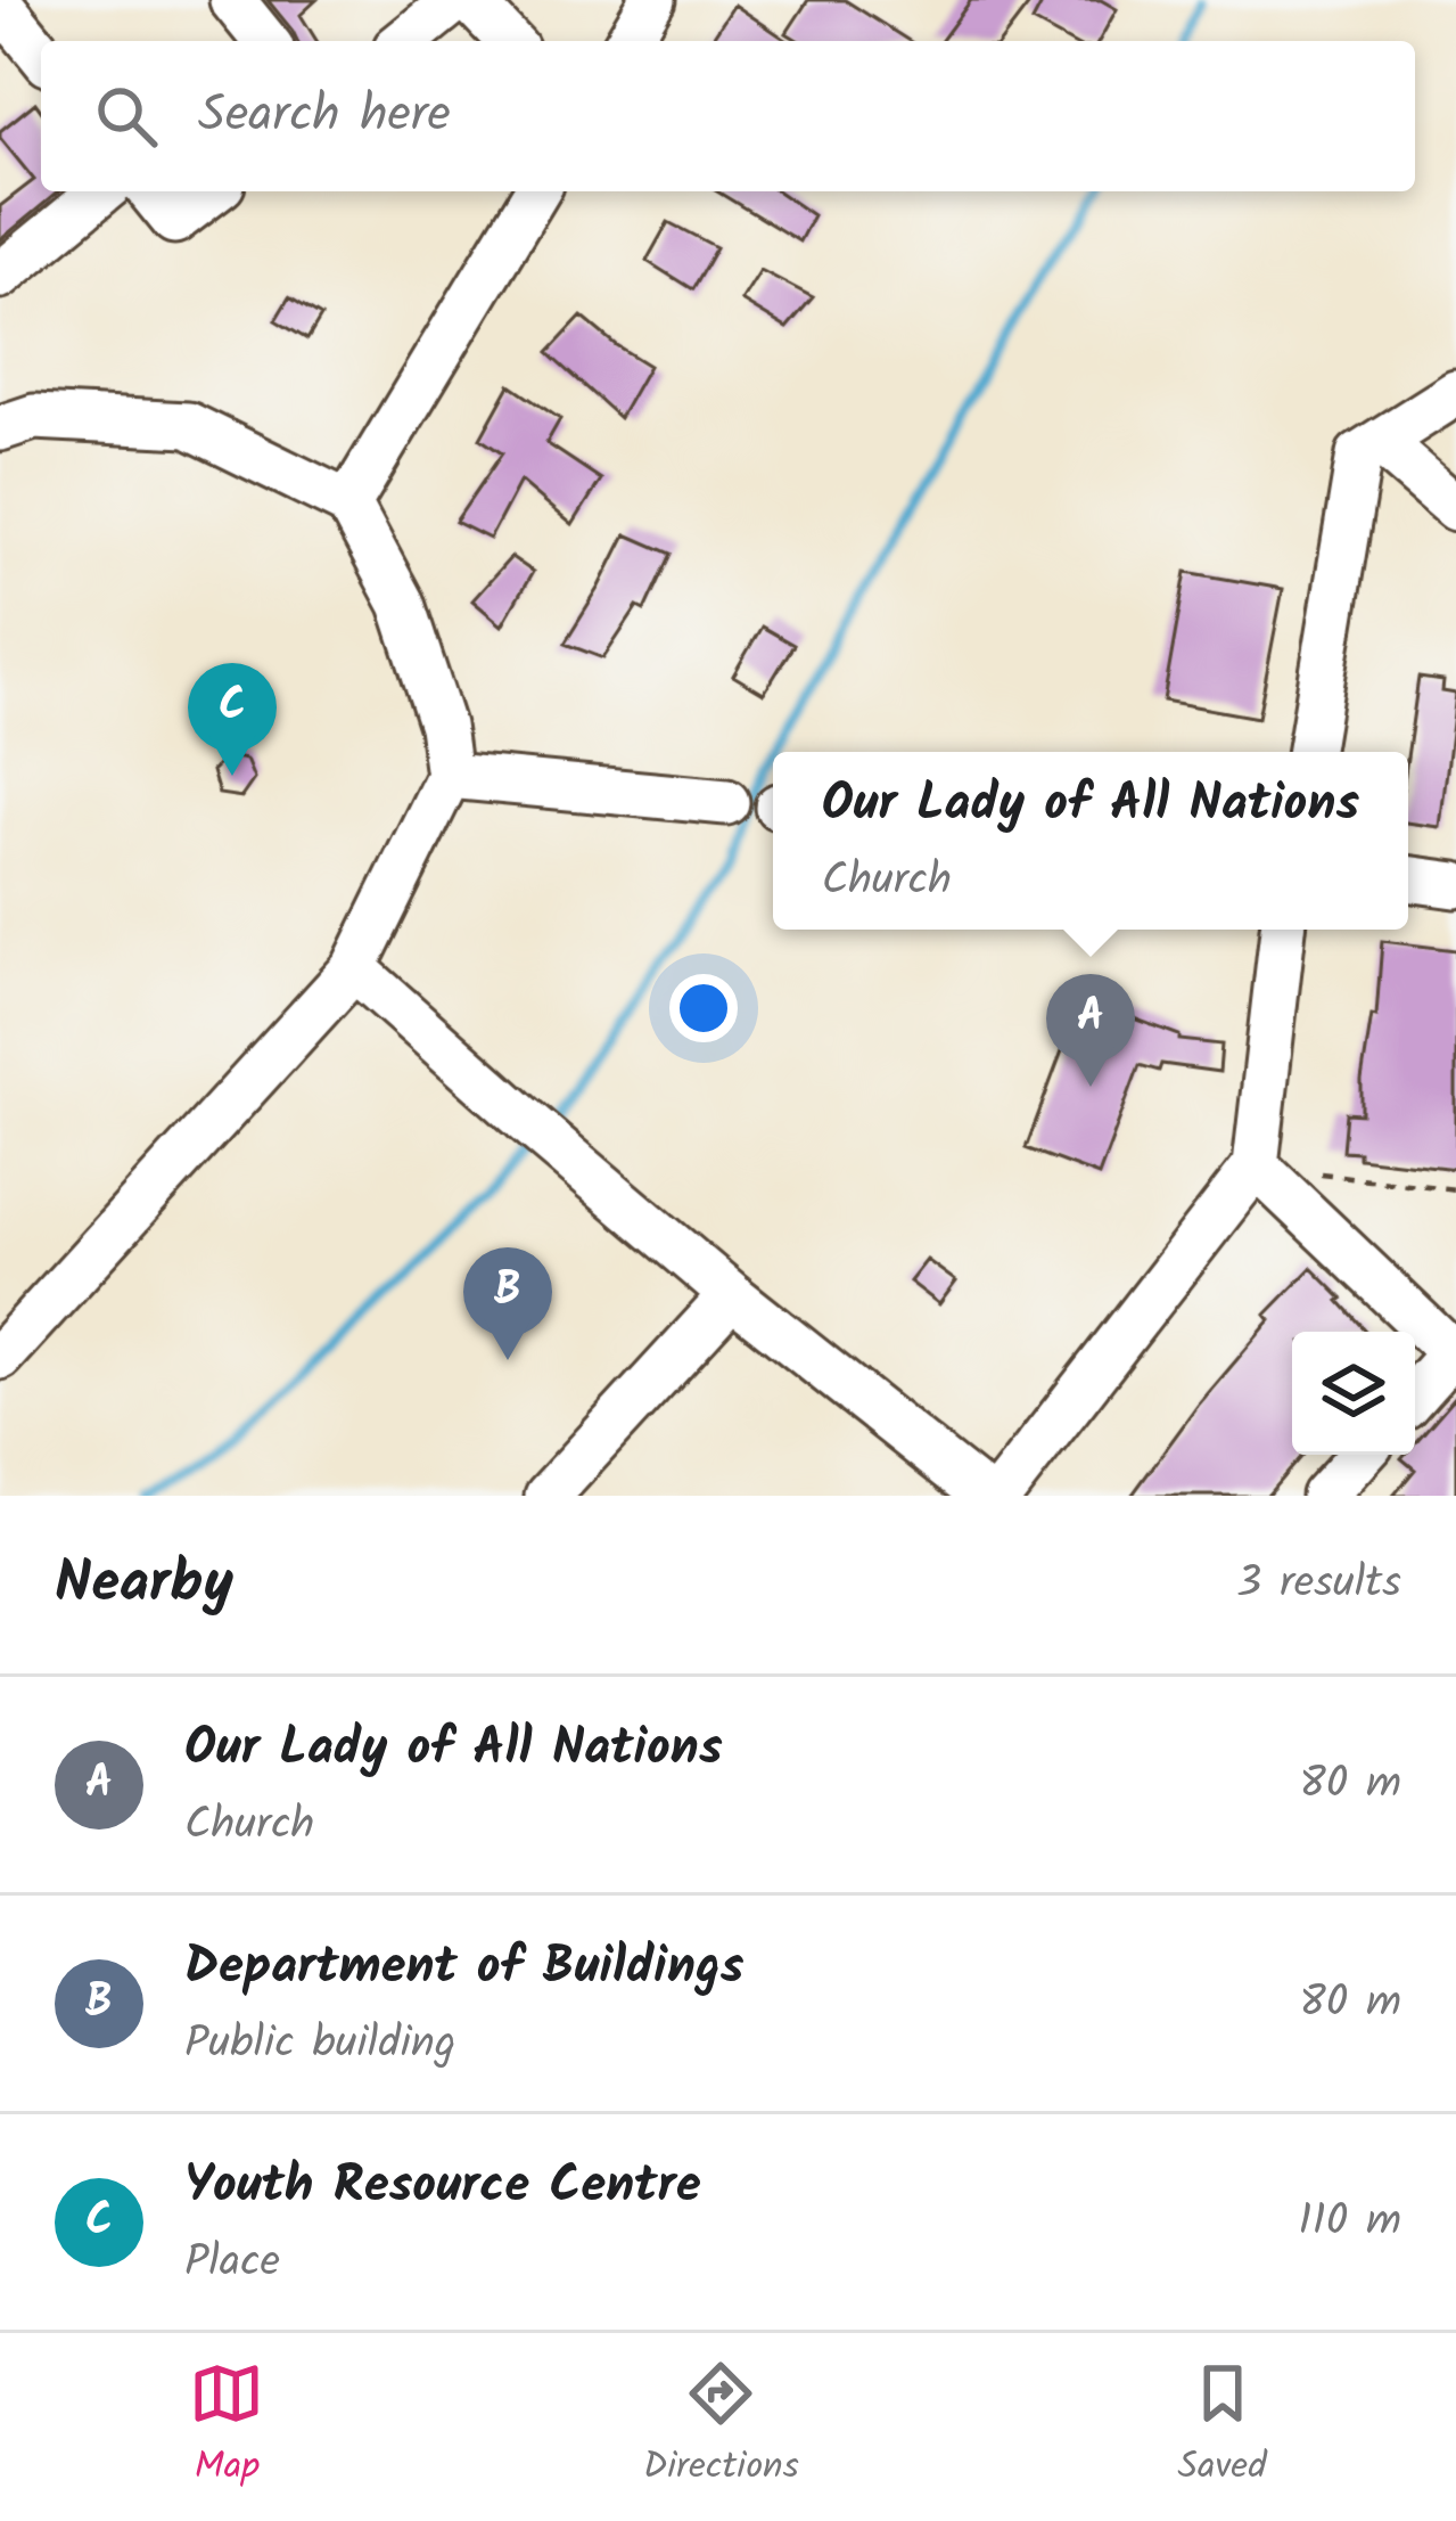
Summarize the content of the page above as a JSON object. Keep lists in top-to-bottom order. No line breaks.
{"page":{"search":"Search here","pins":["C","A","B"],"popup":["Our Lady of All Nations","Church"],"heading":["Nearby","3 results"],"list":[{"mark":"A","name":"Our Lady of All Nations","note":"Church","value":"80 m"},{"mark":"B","name":"Department of Buildings","note":"Public building","value":"80 m"},{"mark":"C","name":"Youth Resource Centre","note":"Place","value":"110 m"}],"nav":["Map","Directions","Saved"]}}
